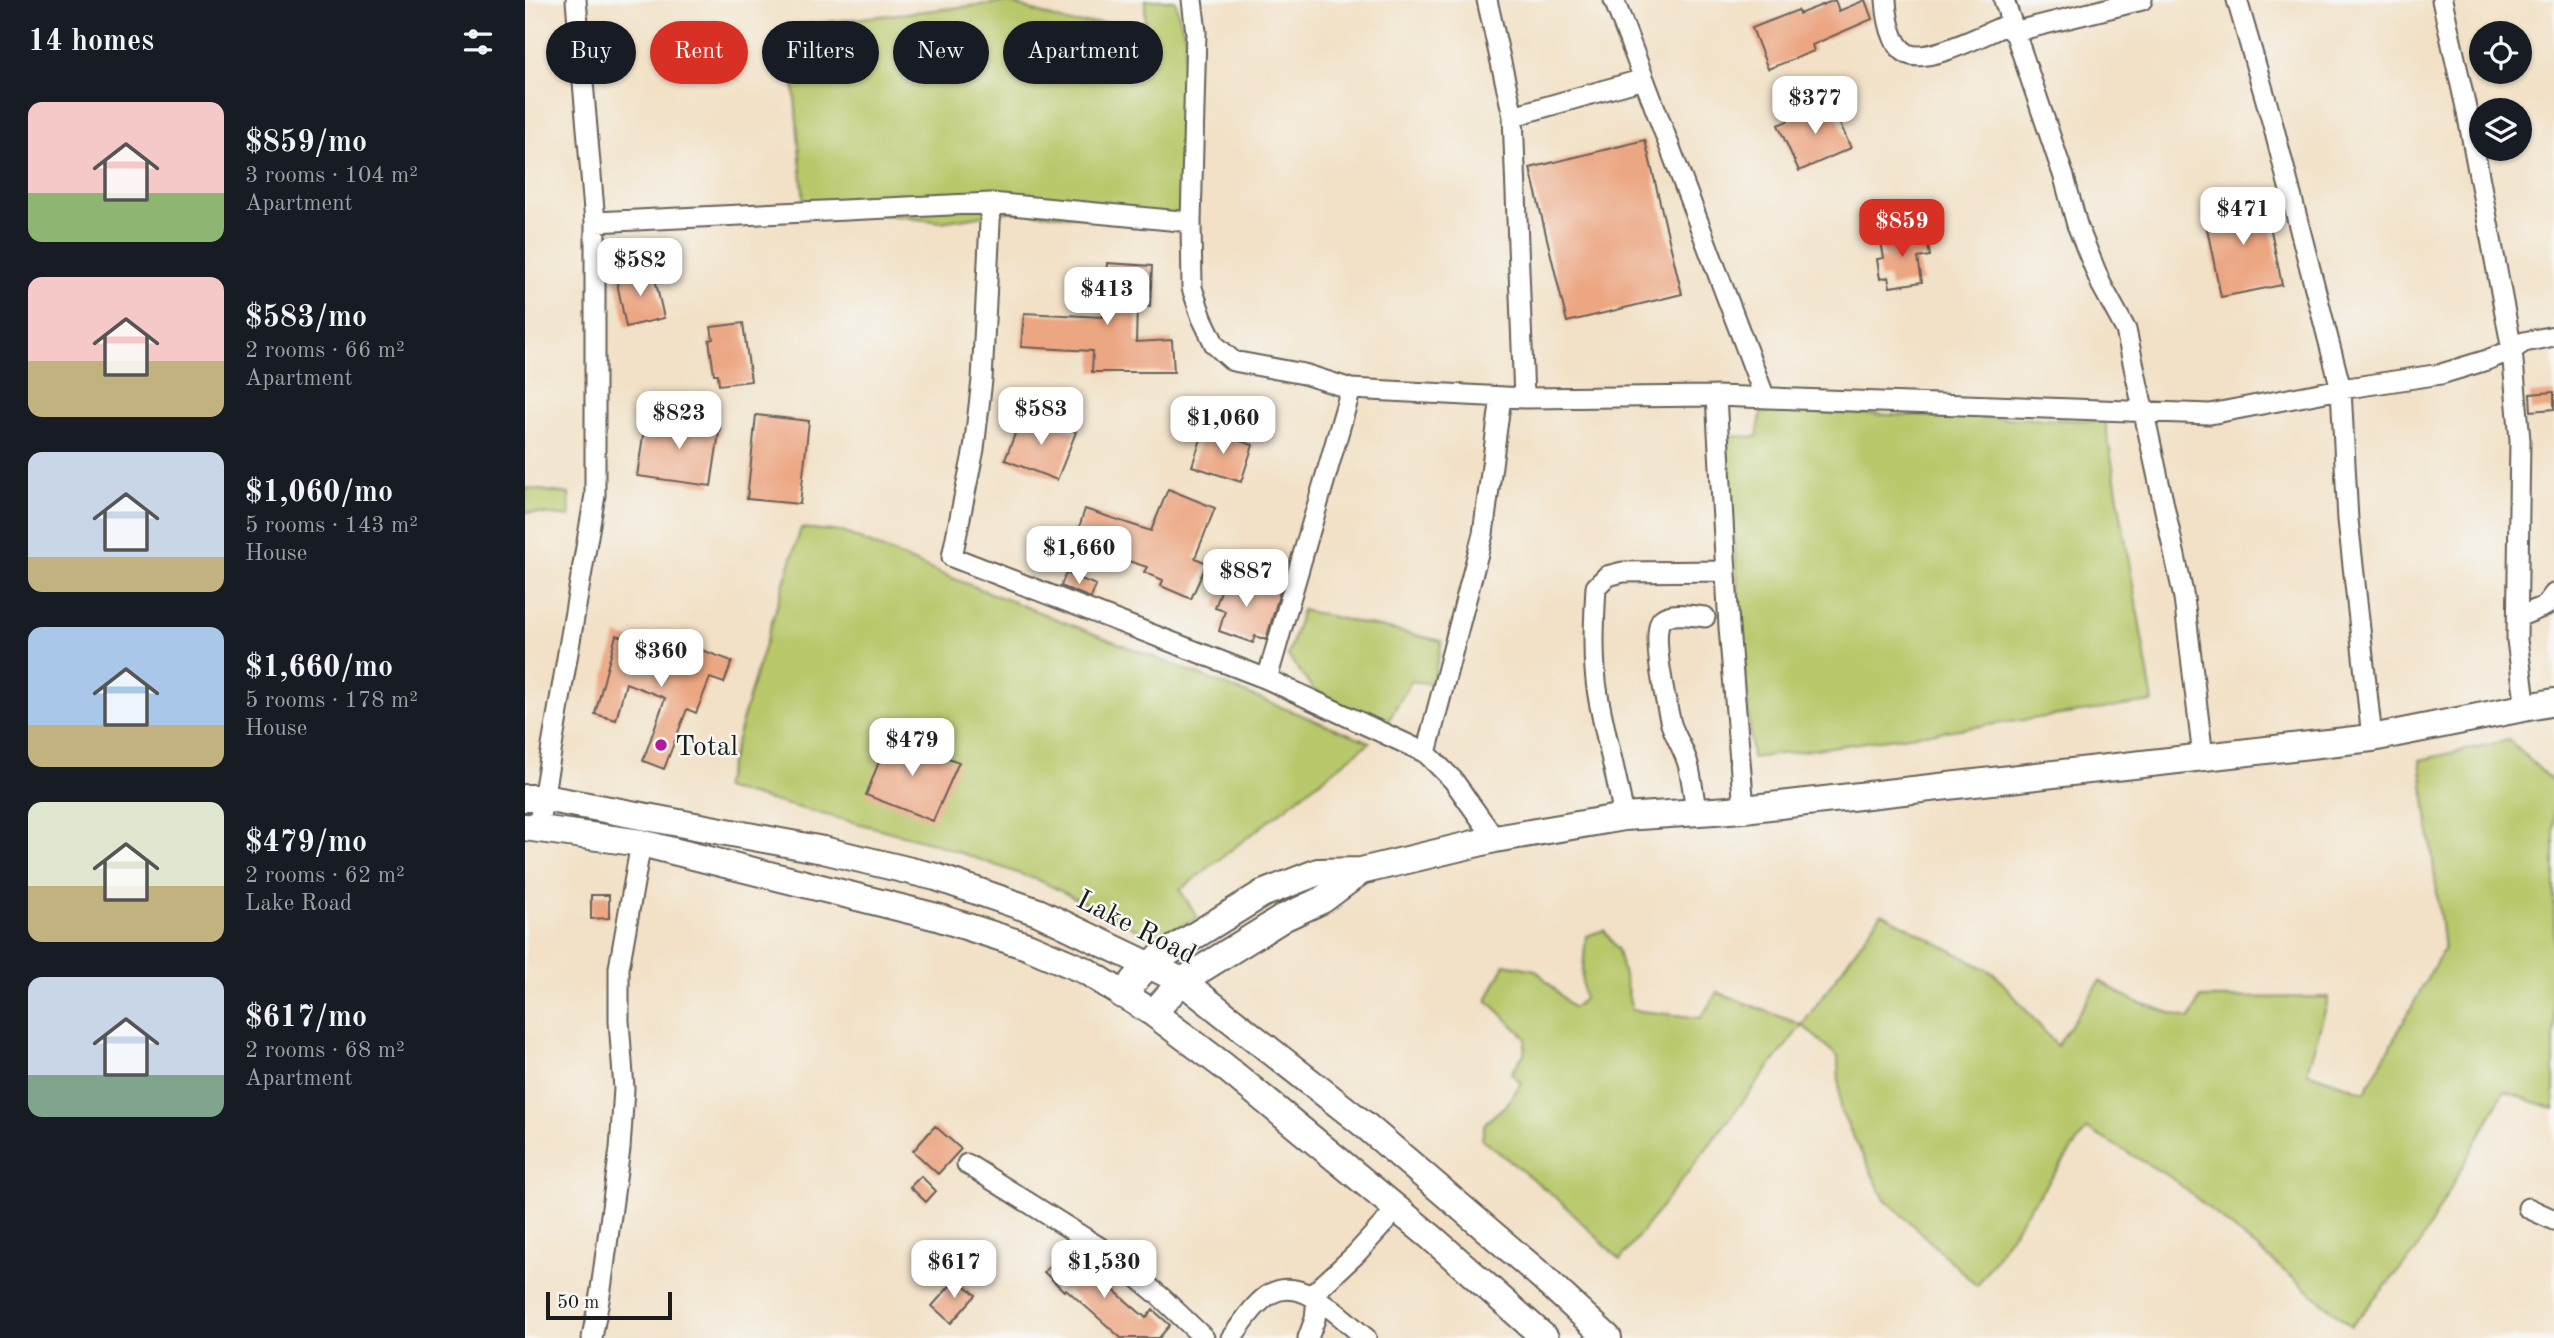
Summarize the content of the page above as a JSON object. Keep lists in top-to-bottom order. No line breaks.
{"streets":{"main road":["Lake Road"]},"places":["Total"],"scale_bar":"50 m","page":{"heading":"14 homes","chip":["Buy","Rent","Filters","New","Apartment"],"price":["$377","$471","$859","$582","$413","$583","$823","$1,060","$1,660","$887","$360","$479","$617","$1,530"],"list":[{"name":"$859/mo","note":"3 rooms · 104 m² · Apartment"},{"name":"$583/mo","note":"2 rooms · 66 m² · Apartment"},{"name":"$1,060/mo","note":"5 rooms · 143 m² · House"},{"name":"$1,660/mo","note":"5 rooms · 178 m² · House"},{"name":"$479/mo","note":"2 rooms · 62 m² · Lake Road"},{"name":"$617/mo","note":"2 rooms · 68 m² · Apartment"}],"scale":"50 m"}}
